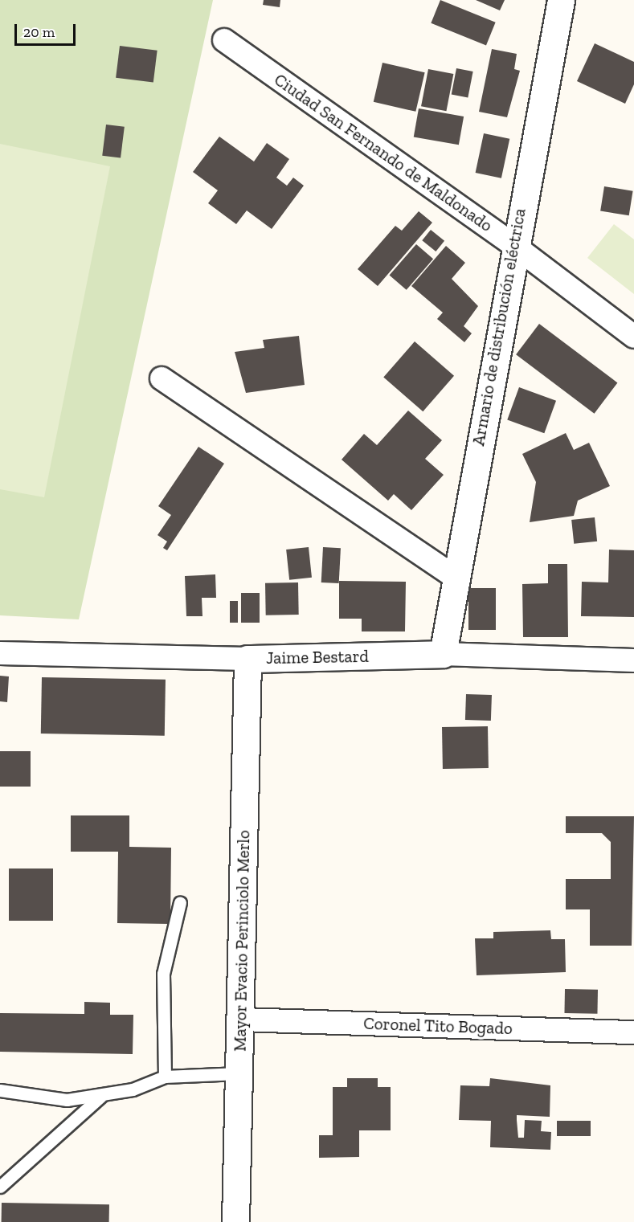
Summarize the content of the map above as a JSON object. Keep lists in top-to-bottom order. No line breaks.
{"streets":{"street":["Ciudad San Fernando de Maldonado","Armario de distribución eléctrica","Jaime Bestard","Mayor Evacio Perinciolo Merlo","Coronel Tito Bogado"]},"crossings":[["Ciudad San Fernando de Maldonado","Armario de distribución eléctrica"],["Armario de distribución eléctrica","Jaime Bestard"],["Jaime Bestard","Mayor Evacio Perinciolo Merlo"],["Mayor Evacio Perinciolo Merlo","Coronel Tito Bogado"]],"scale_bar":"20 m"}
